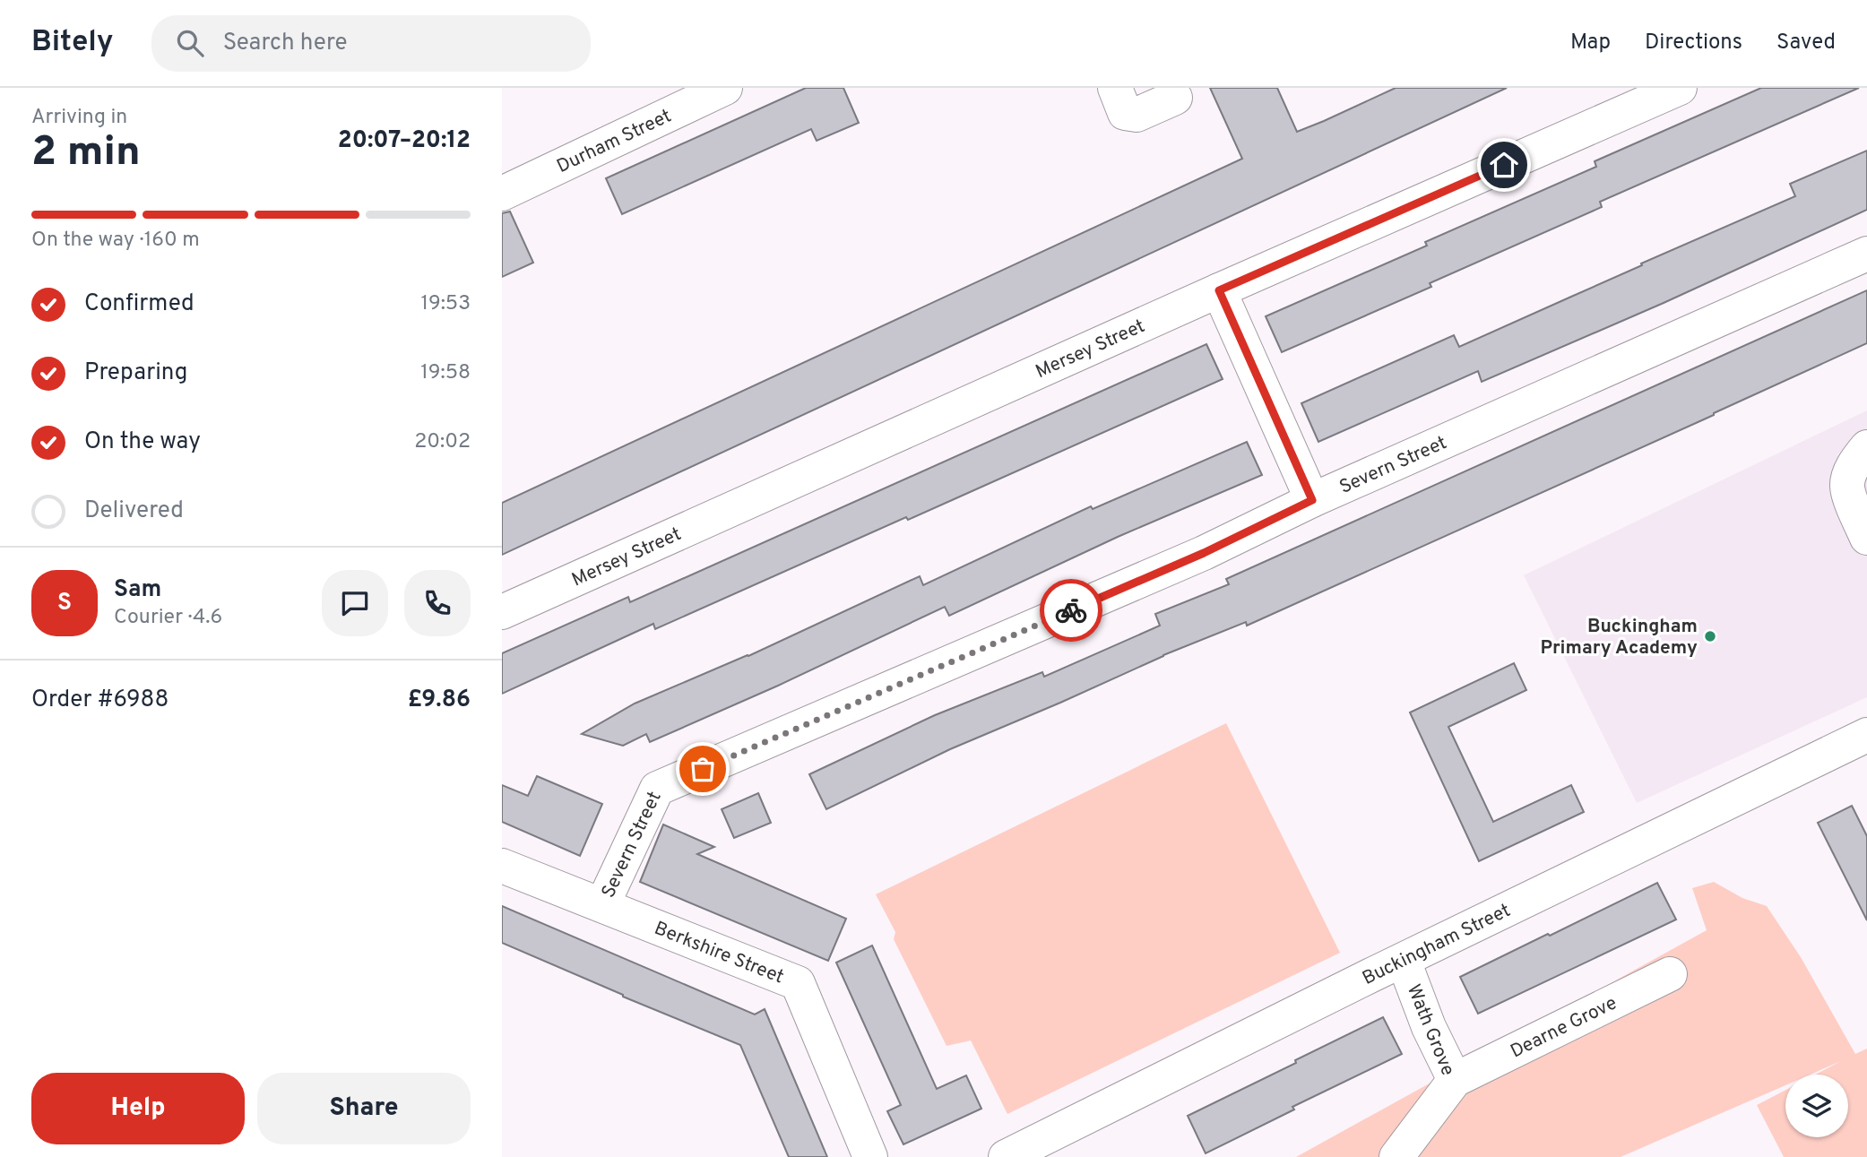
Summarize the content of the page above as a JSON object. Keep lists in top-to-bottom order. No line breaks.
{"streets":{"street":["Durham Street","Mersey Street","Severn Street","Buckingham Street","Berkshire Street","Dearne Grove","Wath Grove"]},"crossings":[["Severn Street","Berkshire Street"],["Buckingham Street","Wath Grove"],["Dearne Grove","Wath Grove"]],"places":["Buckingham Primary Academy"],"page":{"header":"Bitely","search":"Search here","nav":["Map","Directions","Saved"],"heading":["2 min","Arriving in","20:07–20:12"],"panel":["Sam","Courier · 4.6","Order #6988","£9.86"],"bar":"On the way · 160 m","list":[["Confirmed","19:53"],["Preparing","19:58"],["On the way","20:02"],"Delivered"],"round":"S","buttons":["Help","Share"]}}
